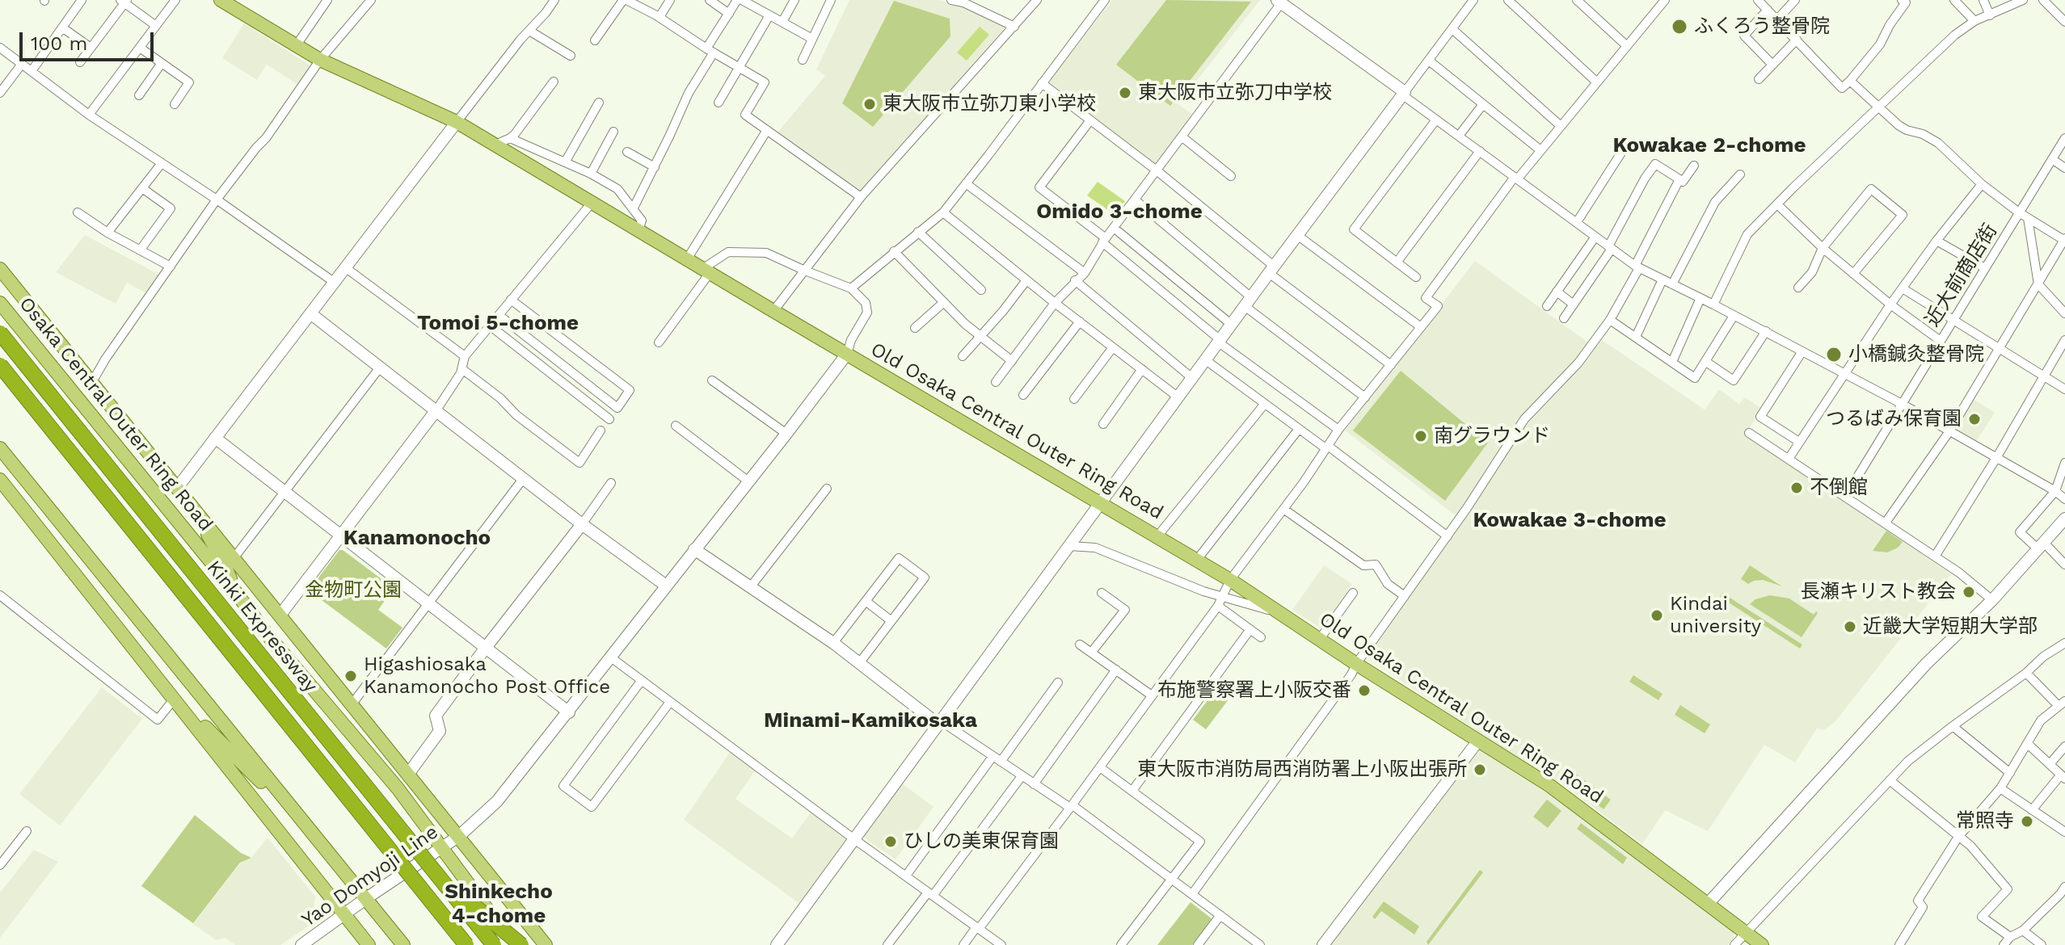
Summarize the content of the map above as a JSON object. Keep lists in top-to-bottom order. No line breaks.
{"streets":{"highway":["Kinki Expressway"],"main road":["Osaka Central Outer Ring Road","Old Osaka Central Outer Ring Road"],"street":["近大前商店街","Yao Domyoji Line"]},"crossings":[["Osaka Central Outer Ring Road","Yao Domyoji Line"],["Old Osaka Central Outer Ring Road","Yao Domyoji Line"]],"districts":["Kowakae 2-chome","Omido 3-chome","Tomoi 5-chome","Kowakae 3-chome","Kanamonocho","Minami-Kamikosaka","Shinkecho 4-chome"],"parks":["金物町公園"],"places":["ふくろう整骨院","東大阪市立弥刀中学校","東大阪市立弥刀東小学校","小橋鍼灸整骨院","つるばみ保育園","南グラウンド","不倒館","長瀬キリスト教会","Kindai university","近畿大学短期大学部","Higashiosaka Kanamonocho Post Office","布施警察署上小阪交番","東大阪市消防局西消防署上小阪出張所","常照寺","ひしの美東保育園"],"scale_bar":"100 m"}
